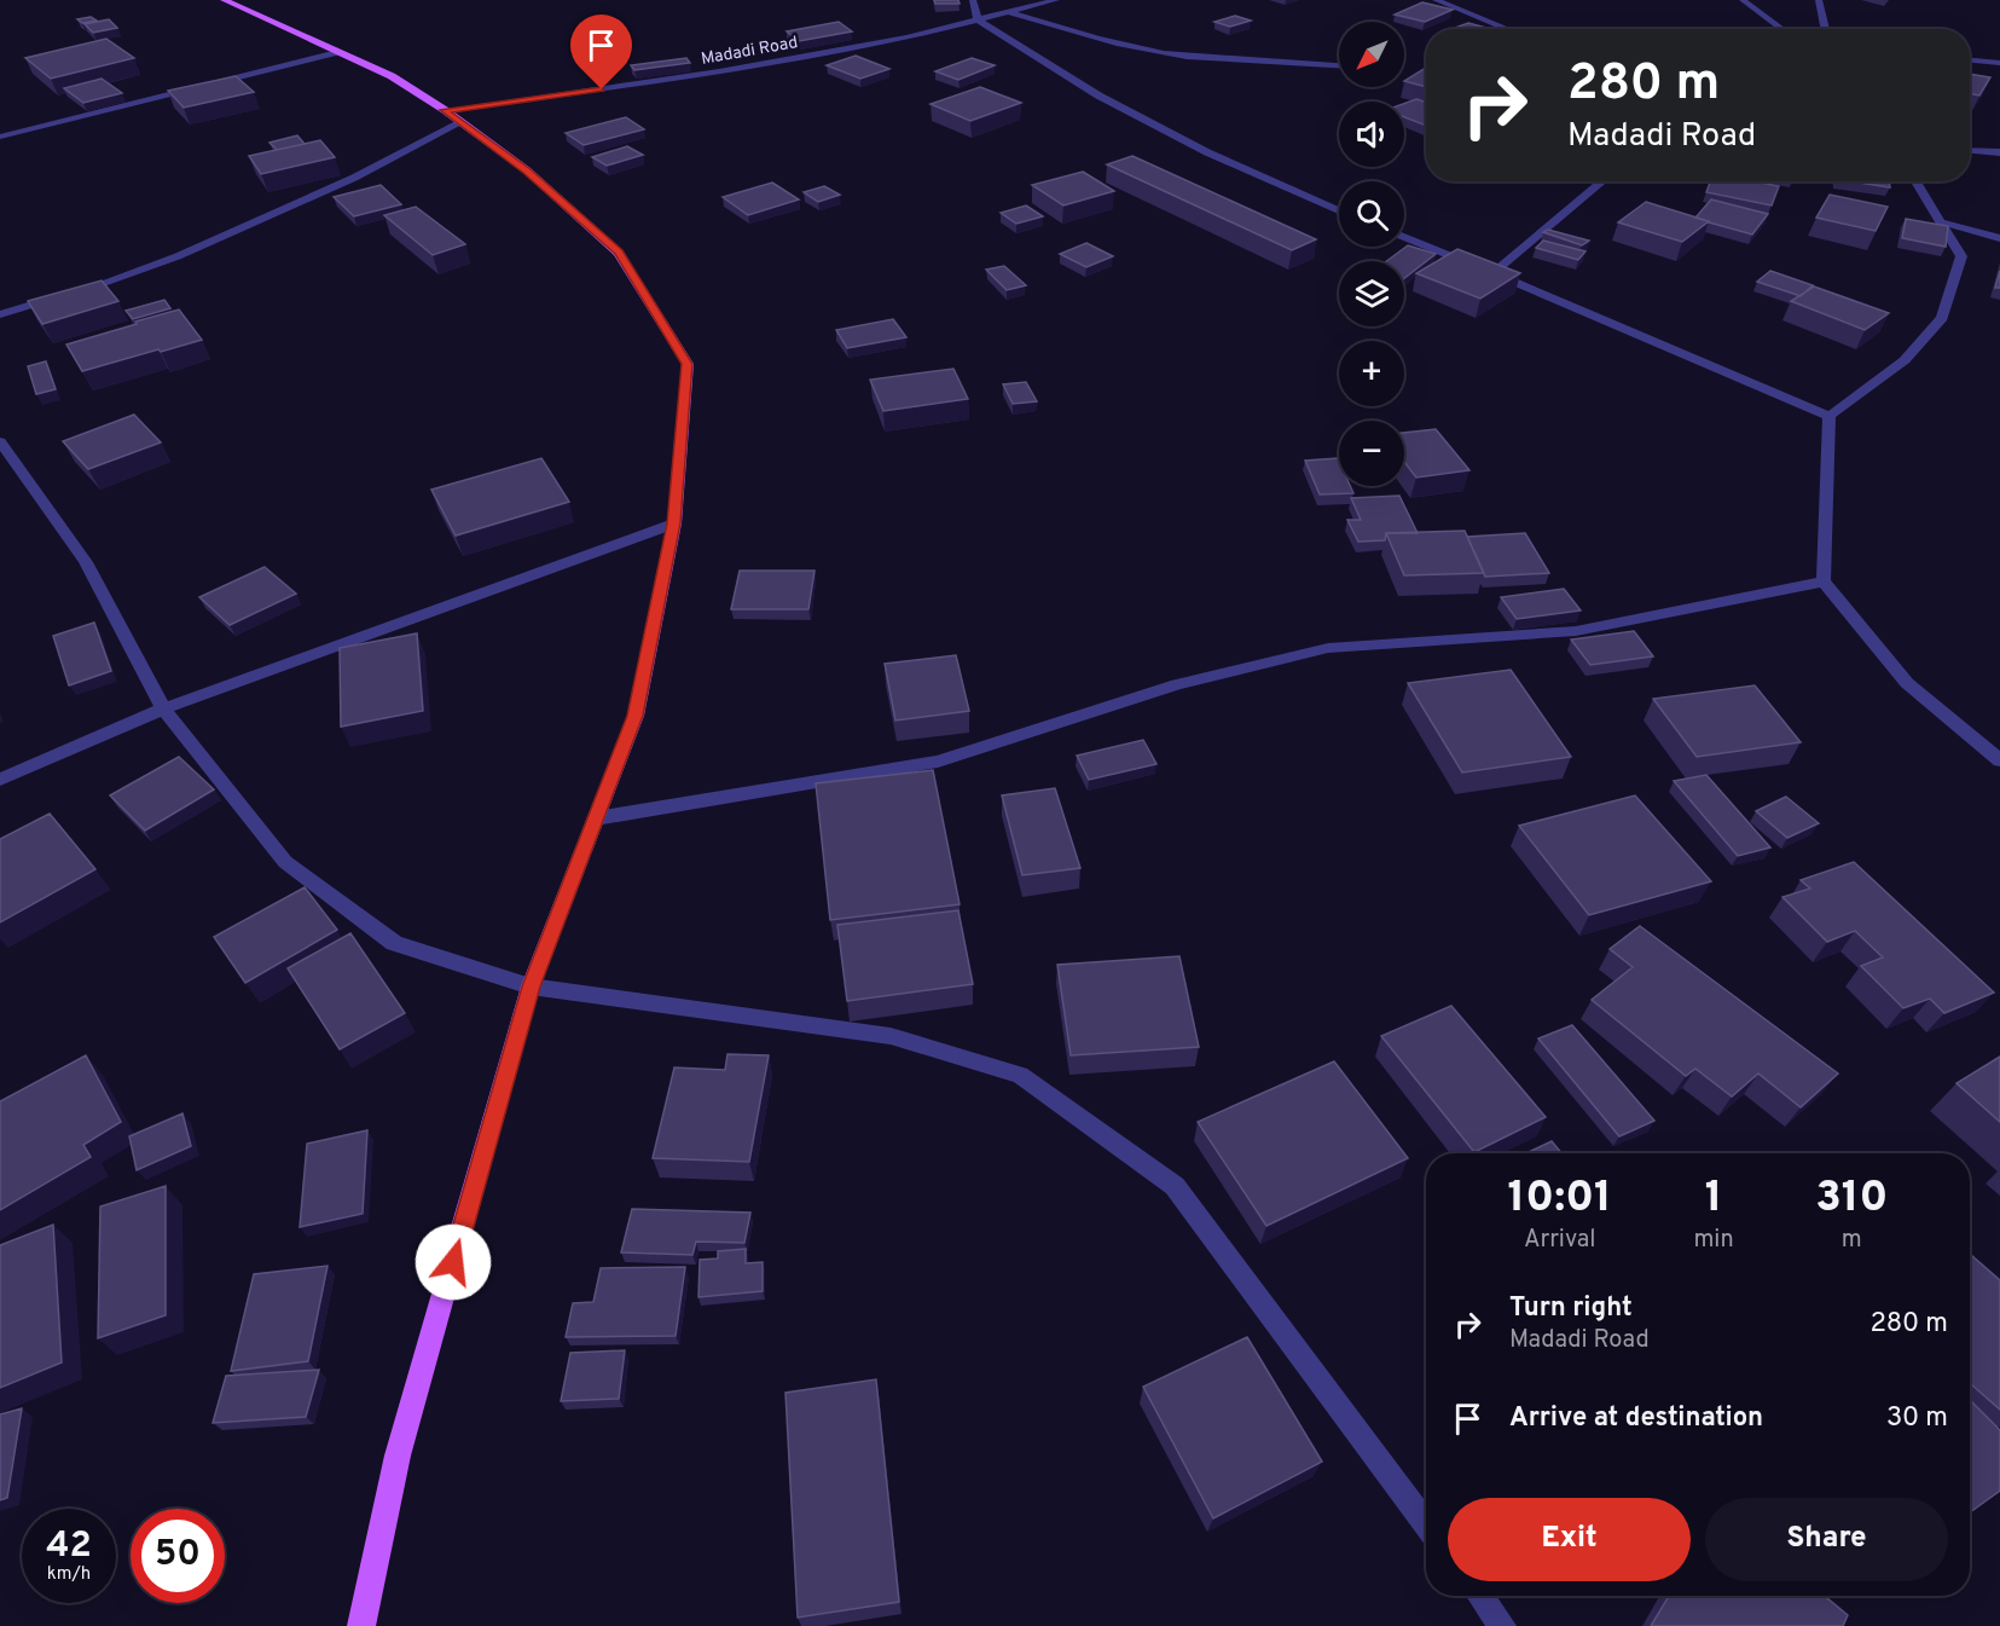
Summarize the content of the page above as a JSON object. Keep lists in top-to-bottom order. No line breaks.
{"streets":{"street":["Madadi Road"]},"north":"bottom left","page":{"map_buttons":["+","−"],"turn":["280 m","Madadi Road"],"eta":["10:01","Arrival","1","min","310","m"],"list":[{"name":"Turn right","note":"Madadi Road","value":"280 m"},{"name":"Arrive at destination","value":"30 m"}],"buttons":["Exit","Share"],"speed":"42 km/h","limit":"50"}}
